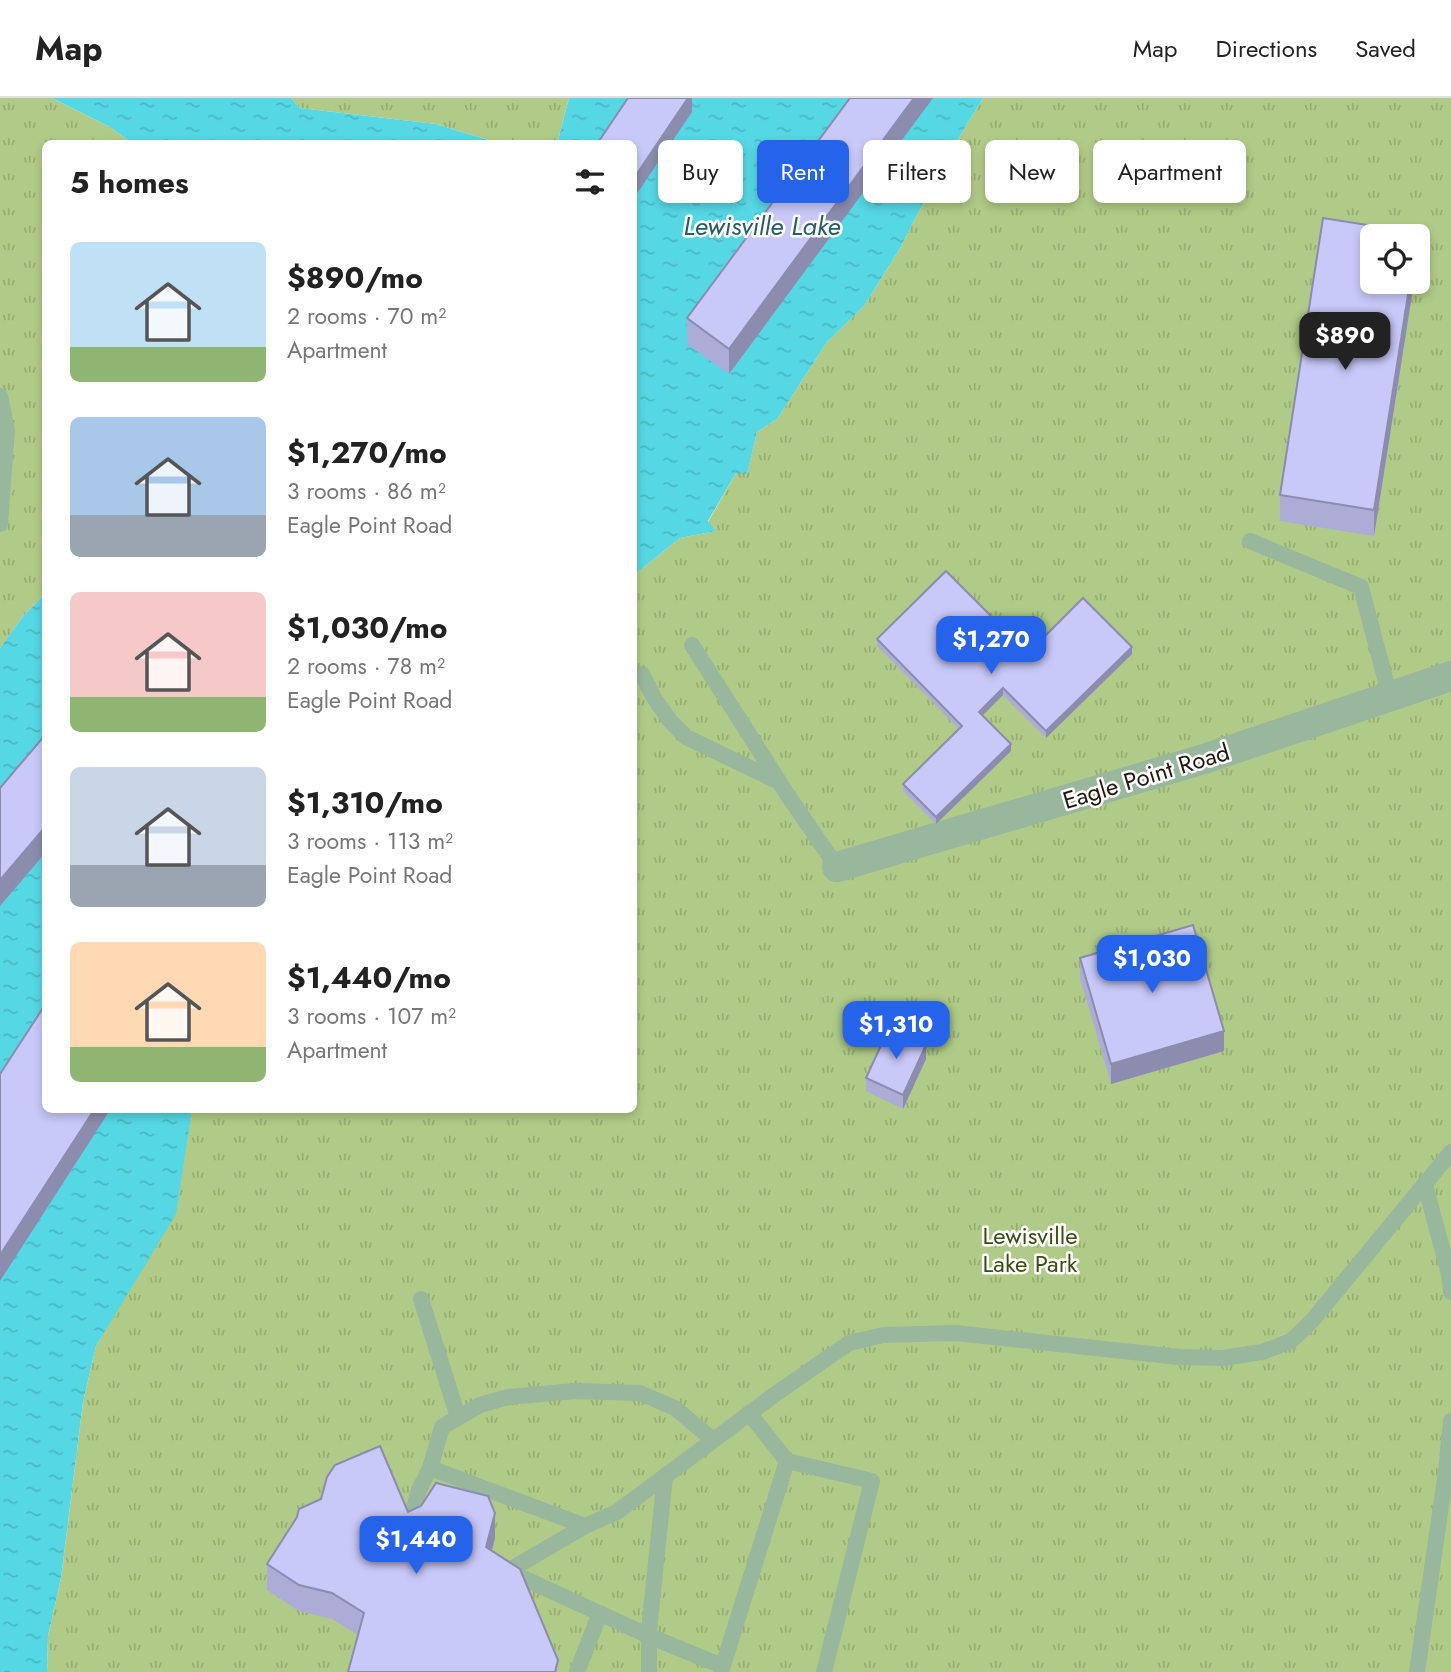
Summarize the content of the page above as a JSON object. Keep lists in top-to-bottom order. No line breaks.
{"streets":{"street":["Eagle Point Road"]},"water":["Lewisville Lake"],"parks":["Lewisville Lake Park"],"page":{"header":"Map","nav":["Map","Directions","Saved"],"chip":["Buy","Rent","Filters","New","Apartment"],"heading":"5 homes","list":[{"name":"$890/mo","note":"2 rooms · 70 m² · Apartment"},{"name":"$1,270/mo","note":"3 rooms · 86 m² · Eagle Point Road"},{"name":"$1,030/mo","note":"2 rooms · 78 m² · Eagle Point Road"},{"name":"$1,310/mo","note":"3 rooms · 113 m² · Eagle Point Road"},{"name":"$1,440/mo","note":"3 rooms · 107 m² · Apartment"}],"price":["$890","$1,270","$1,030","$1,310","$1,440"]}}
